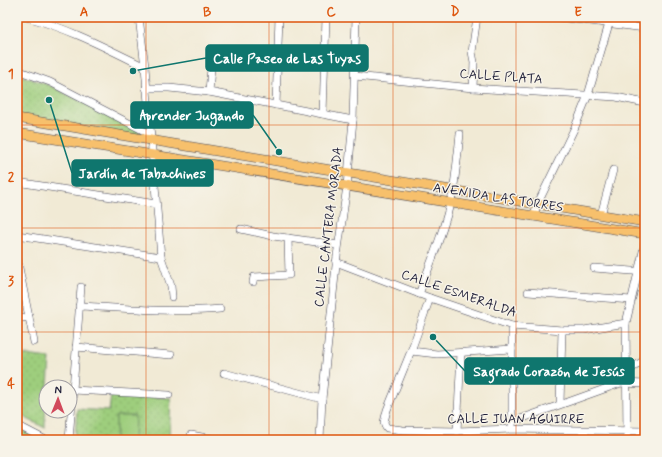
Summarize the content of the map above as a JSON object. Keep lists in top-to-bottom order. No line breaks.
{"streets":{"main road":["AVENIDA LAS TORRES"],"street":["CALLE PLATA","CALLE CANTERA MORADA","CALLE ESMERALDA","CALLE JUAN AGUIRRE"]},"crossings":[["CALLE PLATA","CALLE CANTERA MORADA"],["AVENIDA LAS TORRES","CALLE CANTERA MORADA"],["CALLE CANTERA MORADA","CALLE ESMERALDA"]],"places":["Calle Paseo de Las Tuyas","Jardín de Tabachines","Aprender Jugando","Sagrado Corazón de Jesús"],"north":"top","grid":{"columns":["A","B","C","D","E"],"rows":["1","2","3","4"]}}
